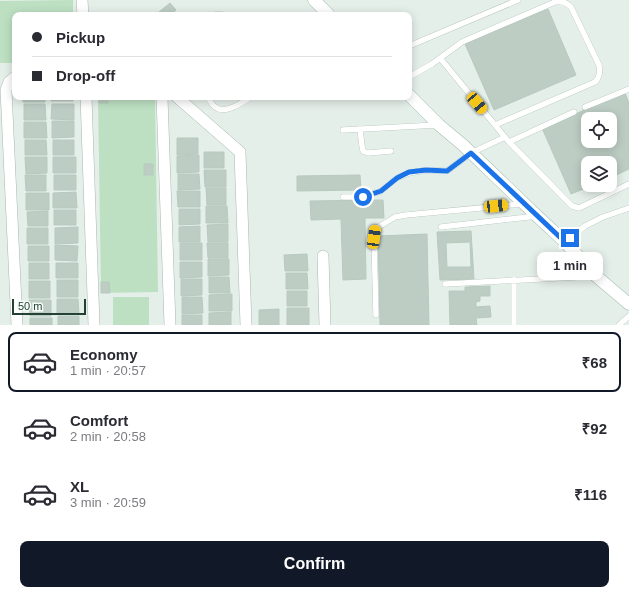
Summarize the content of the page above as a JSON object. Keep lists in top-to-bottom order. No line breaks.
{"scale_bar":"50 m","page":{"banner":["Pickup","Drop-off"],"bubble":"1 min","scale":"50 m","list":[{"name":"Economy","note":"1 min · 20:57","value":"₹68"},{"name":"Comfort","note":"2 min · 20:58","value":"₹92"},{"name":"XL","note":"3 min · 20:59","value":"₹116"}],"buttons":"Confirm"}}
